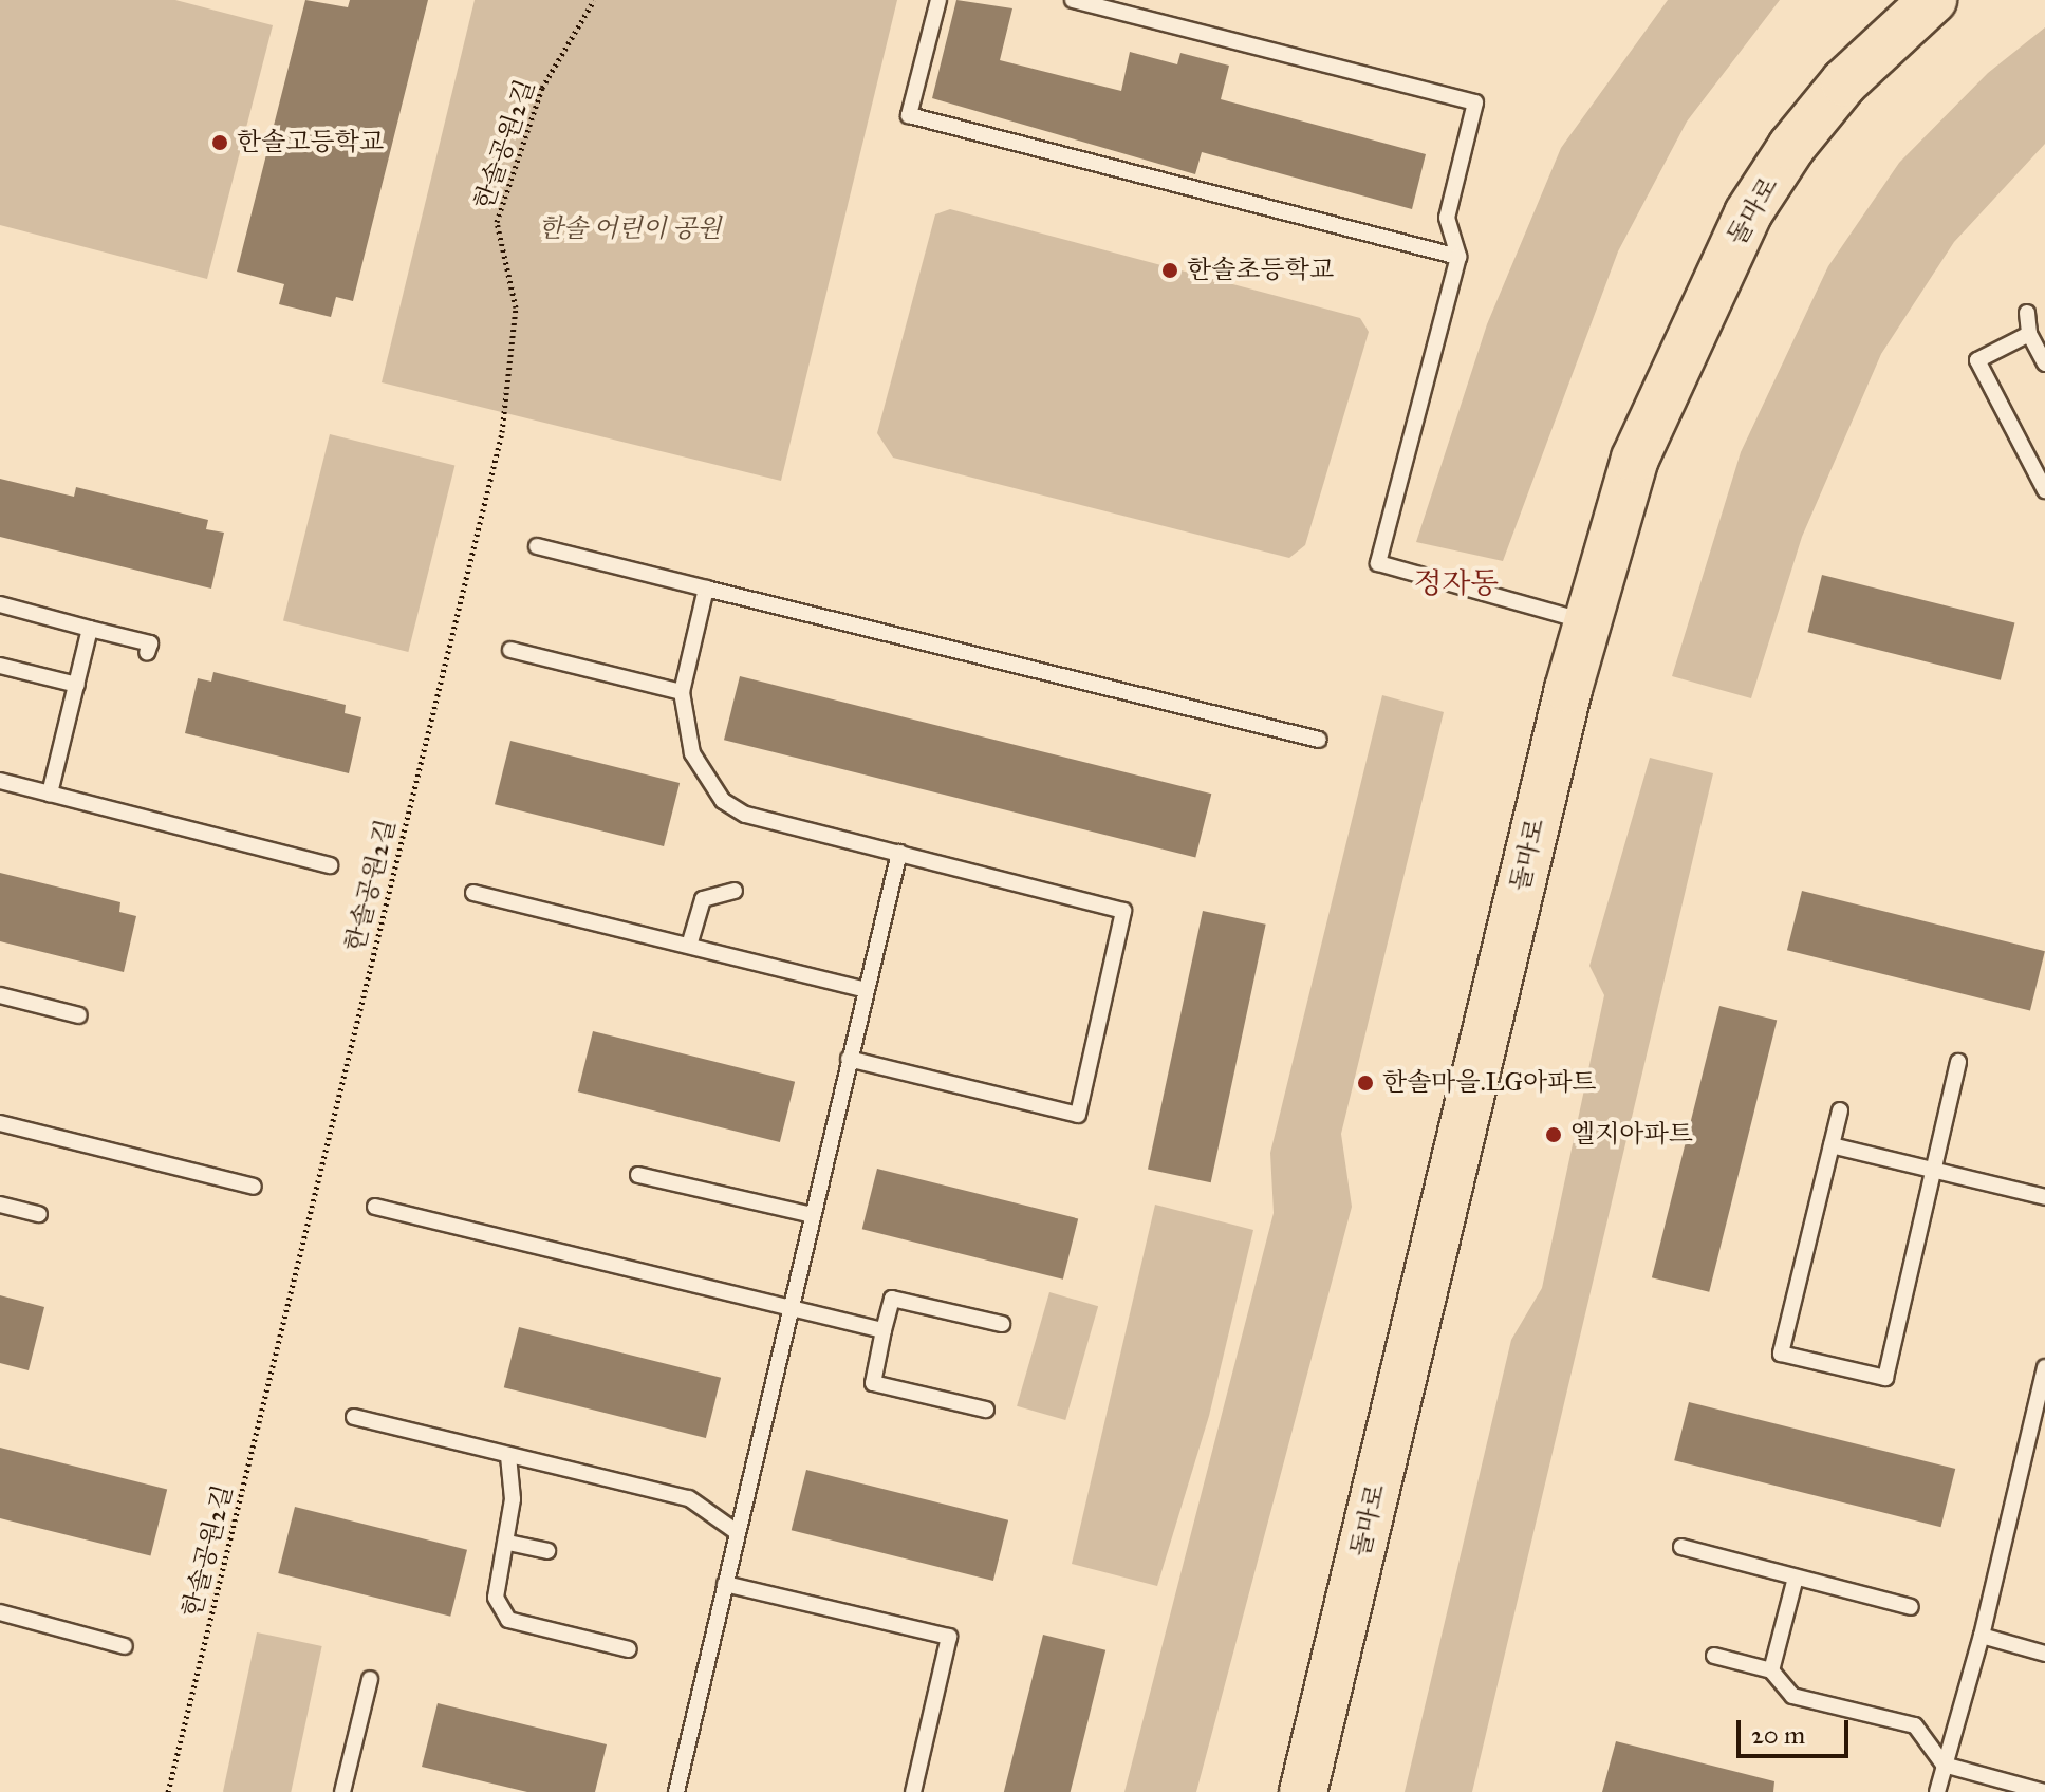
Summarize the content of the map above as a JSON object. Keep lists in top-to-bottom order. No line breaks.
{"streets":{"main road":["돌마로"],"path":["한솔공원2길"]},"districts":["정자동"],"parks":["한솔 어린이 공원"],"places":["한솔고등학교","한솔초등학교","한솔마을.LG아파트","엘지아파트"],"scale_bar":"20 m"}
